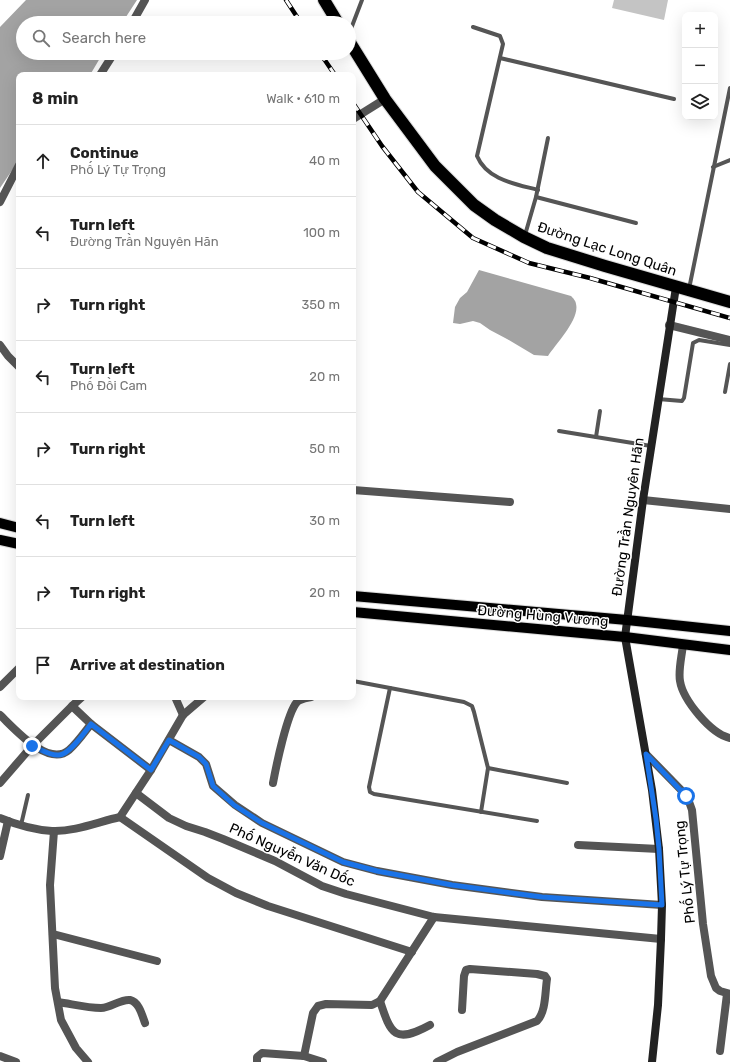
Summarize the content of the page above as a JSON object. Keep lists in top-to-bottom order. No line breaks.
{"streets":{"highway":["Đường Lạc Long Quân"],"main road":["Đường Hùng Vương"],"street":["Đường Trần Nguyên Hãn","Phố Nguyễn Văn Dốc","Phố Lý Tự Trọng"]},"crossings":[["Đường Lạc Long Quân","Đường Trần Nguyên Hãn"],["Đường Trần Nguyên Hãn","Đường Hùng Vương"],["Đường Trần Nguyên Hãn","Phố Nguyễn Văn Dốc"],["Đường Trần Nguyên Hãn","Phố Lý Tự Trọng"]],"page":{"map_buttons":["+","−"],"search":"Search here","heading":["8 min","Walk · 610 m"],"list":[["Continue","Phố Lý Tự Trọng","40 m"],["Turn left","Đường Trần Nguyên Hãn","100 m"],["Turn right","350 m"],["Turn left","Phố Đồi Cam","20 m"],["Turn right","50 m"],["Turn left","30 m"],["Turn right","20 m"],"Arrive at destination"]}}
